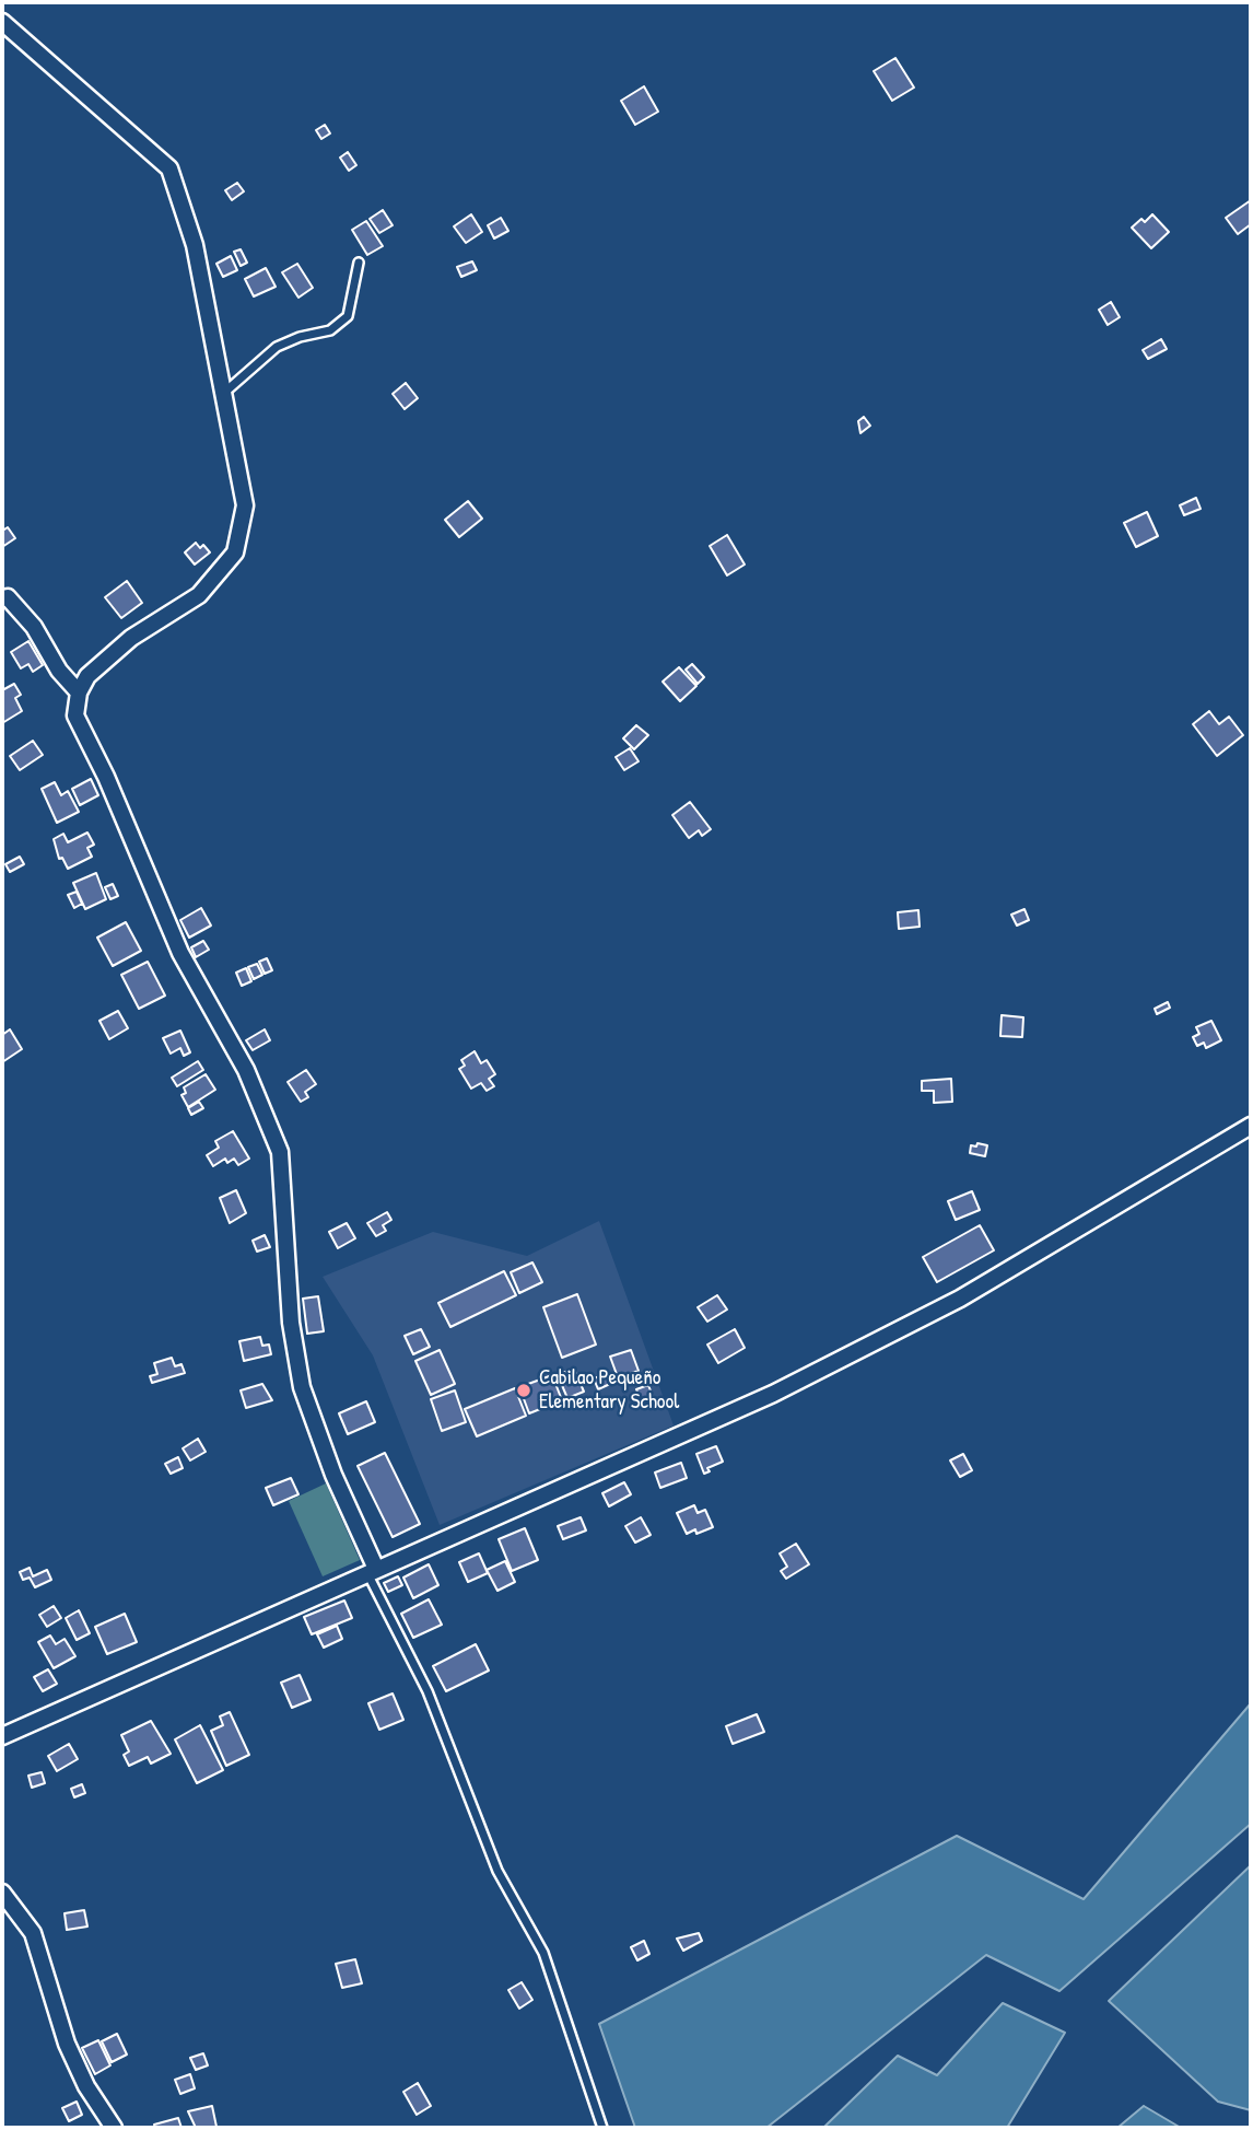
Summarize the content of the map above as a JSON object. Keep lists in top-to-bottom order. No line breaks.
{"places":["Cabilao Pequeño Elementary School"]}
